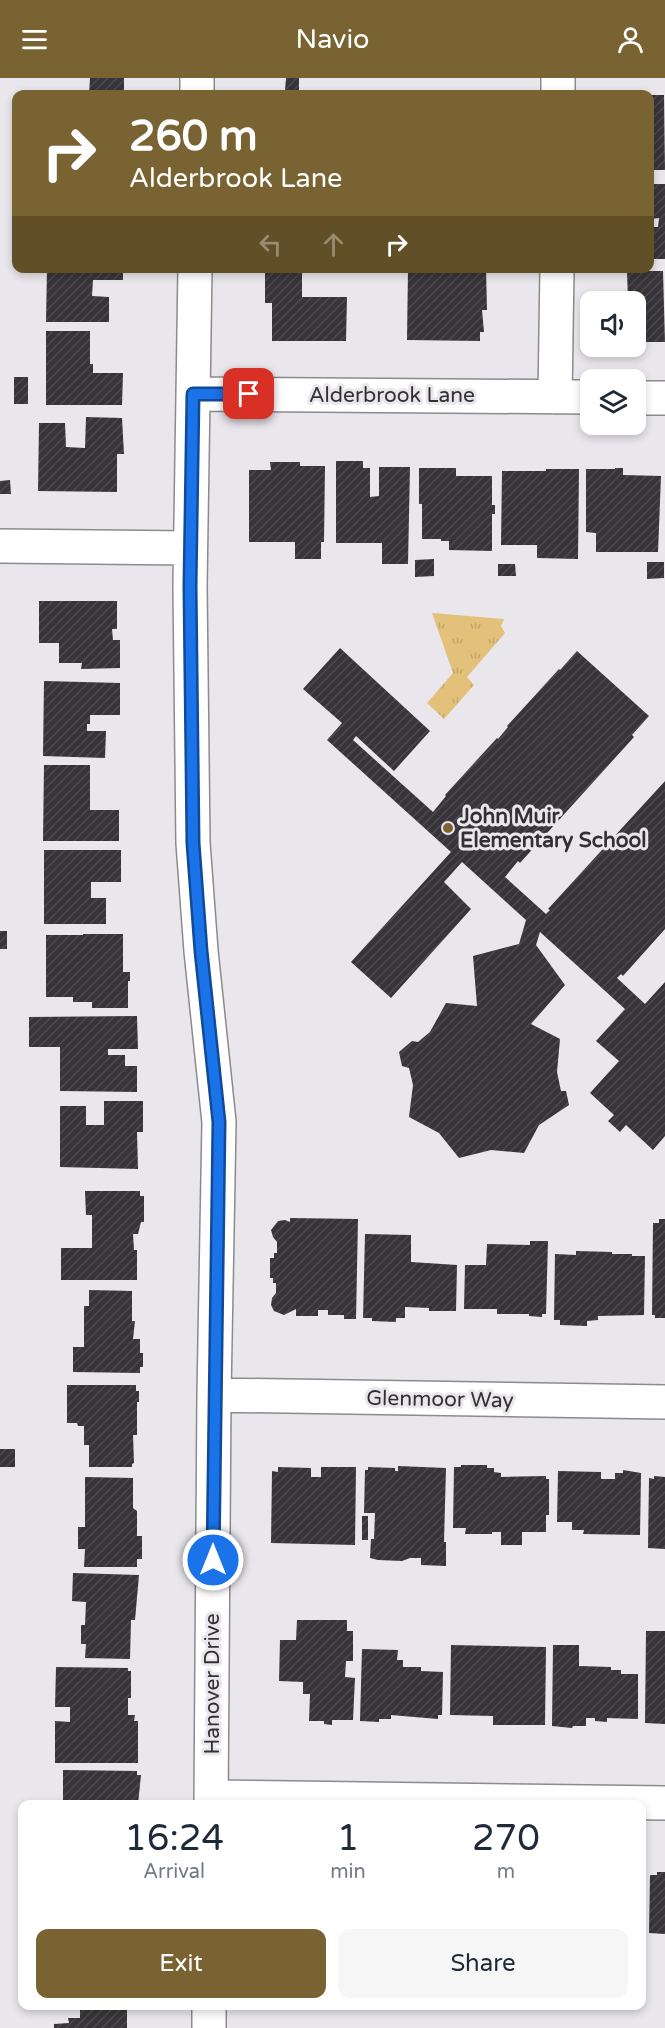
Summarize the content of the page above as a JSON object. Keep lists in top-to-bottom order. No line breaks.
{"streets":{"street":["Alderbrook Lane","Glenmoor Way","Hanover Drive"]},"crossings":[["Alderbrook Lane","Hanover Drive"],["Glenmoor Way","Hanover Drive"]],"places":["John Muir Elementary School"],"page":{"header":"Navio","turn":["260 m","Alderbrook Lane"],"eta":["16:24","Arrival","1","min","270","m"],"buttons":["Exit","Share"]}}
